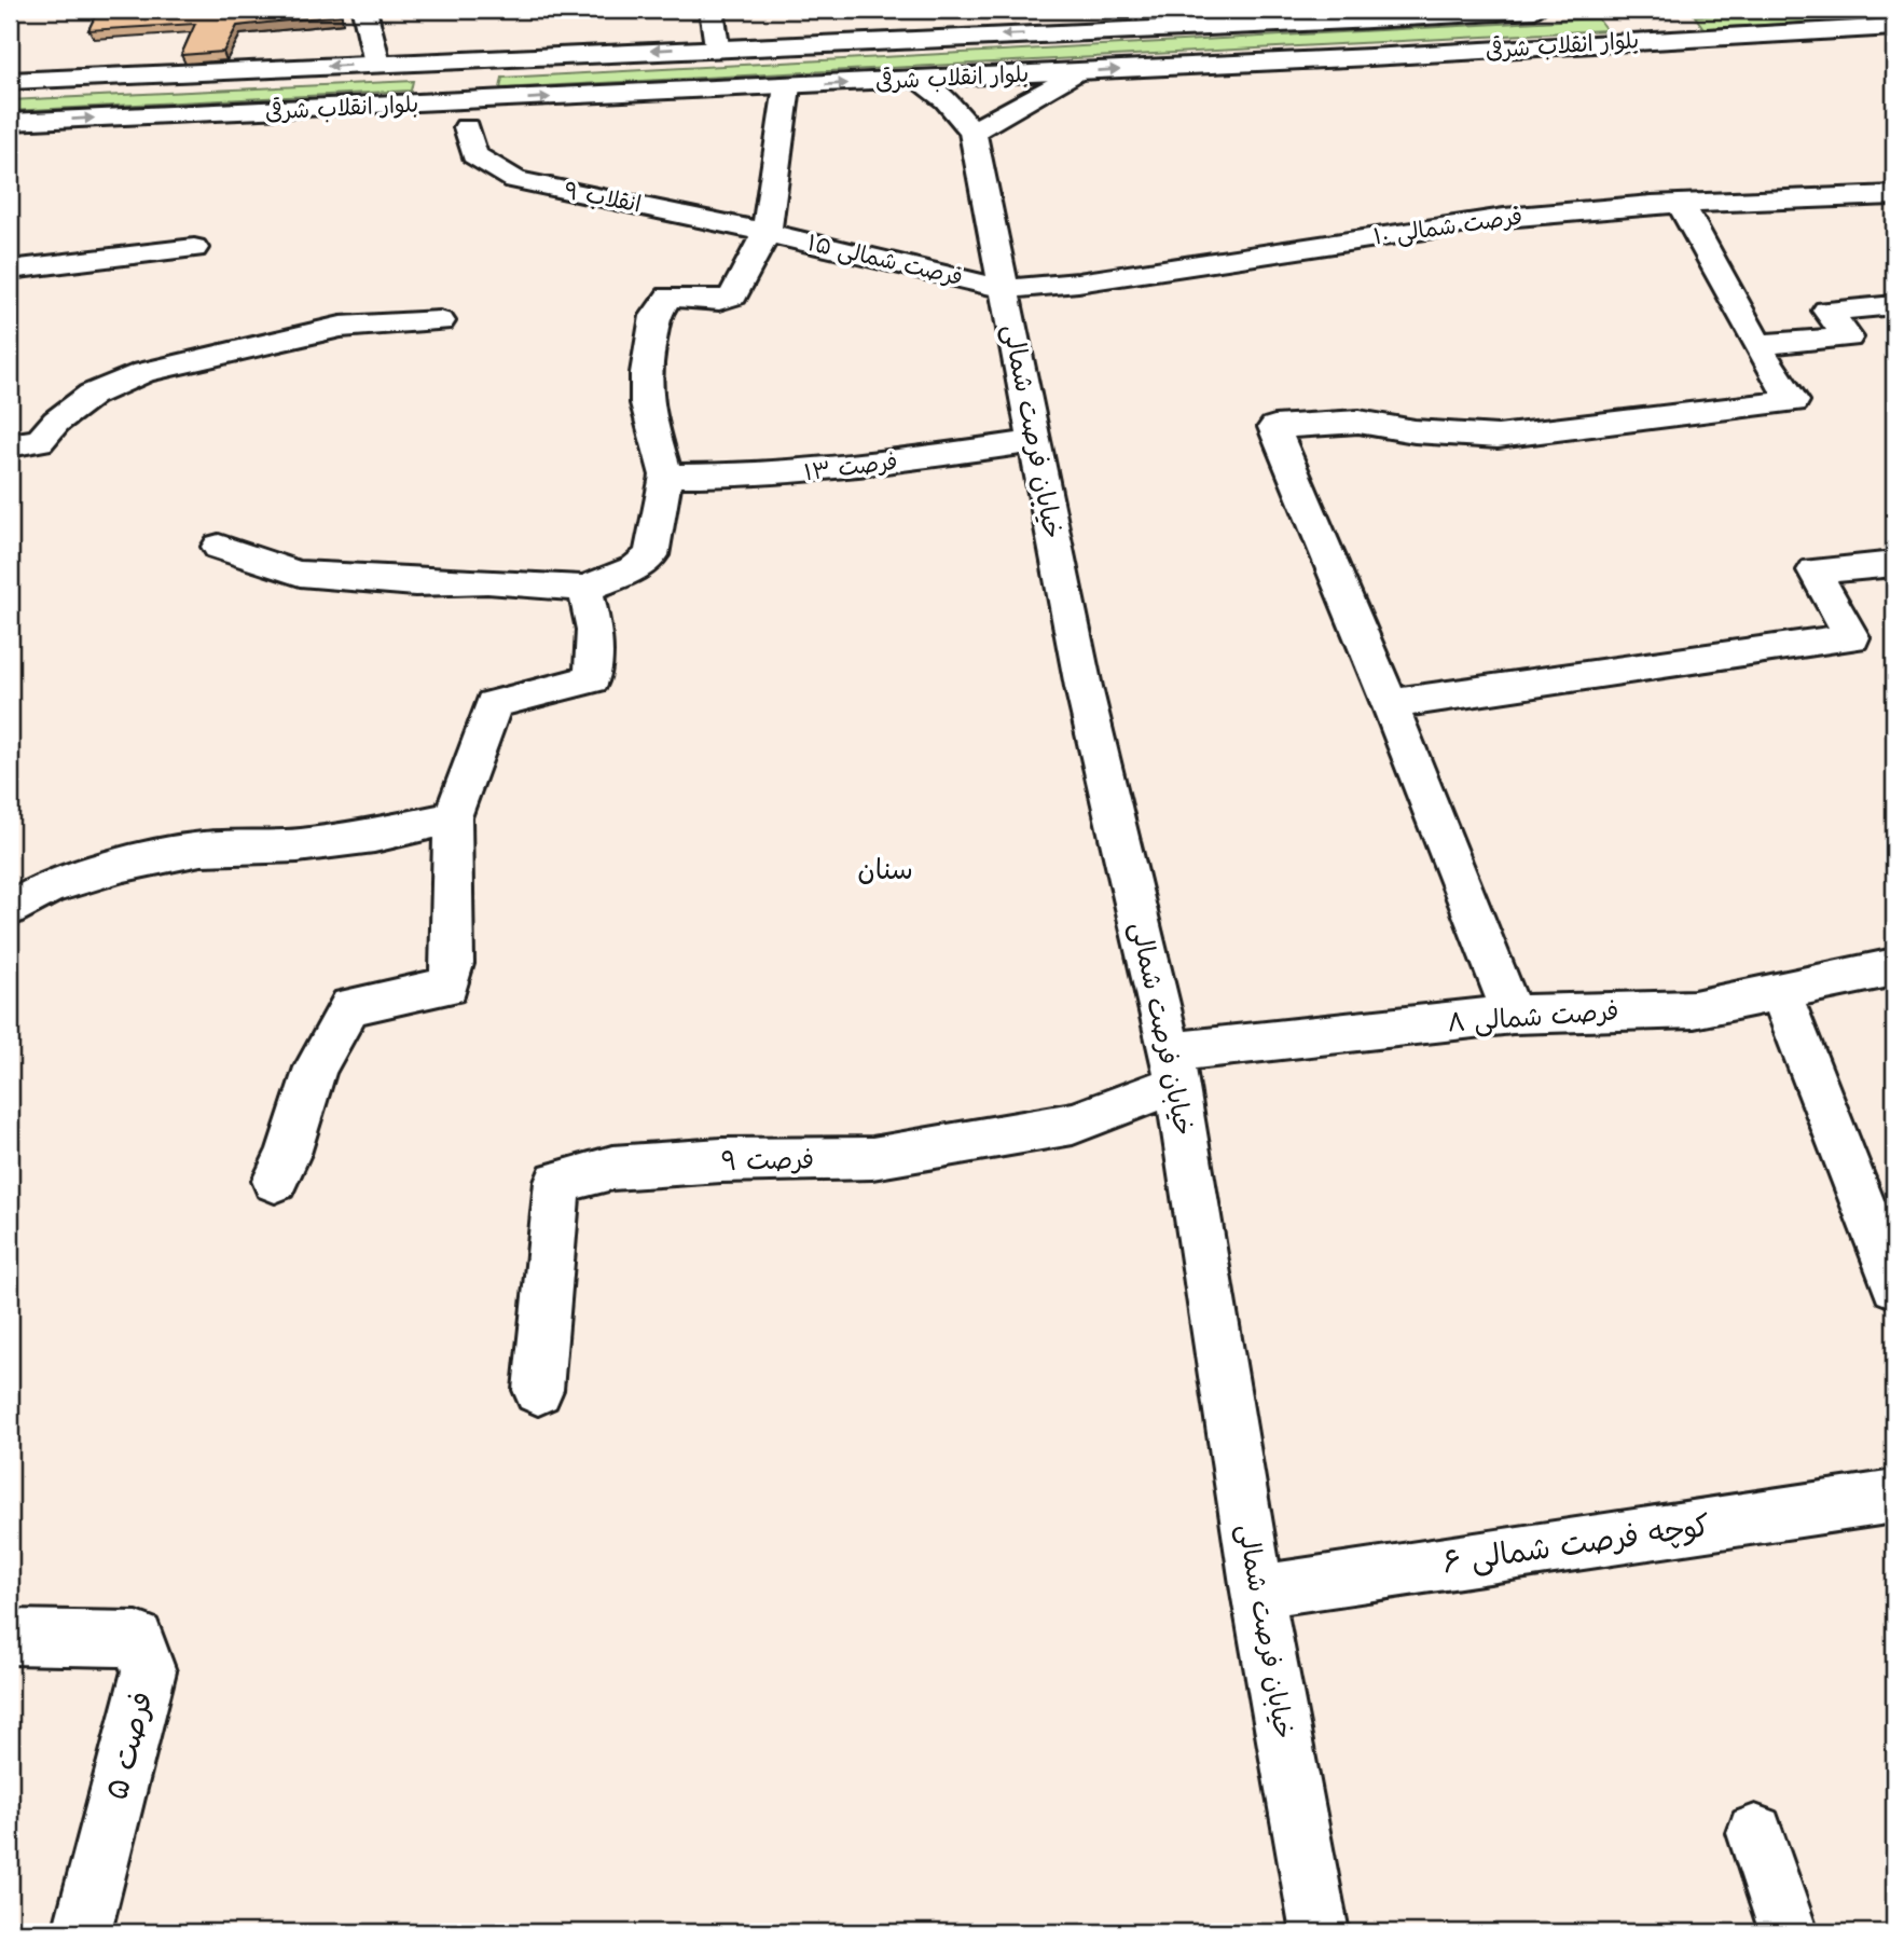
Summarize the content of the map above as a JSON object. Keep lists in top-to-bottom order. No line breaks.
{"streets":{"street":["بلوار انقلاب شرقی","انقلاب ۹","فرصت شمالی ۱۰","فرصت شمالی ۱۵","خیابان فرصت شمالی","فرصت ۱۳","فرصت شمالی ۸","فرصت ۹","کوچه فرصت شمالی ۶","فرصت ۵"]},"crossings":[["انقلاب ۹","فرصت شمالی ۱۵"],["فرصت شمالی ۱۰","فرصت شمالی ۱۵"],["فرصت شمالی ۱۰","خیابان فرصت شمالی"],["فرصت شمالی ۱۵","خیابان فرصت شمالی"],["خیابان فرصت شمالی","فرصت ۱۳"],["خیابان فرصت شمالی","فرصت شمالی ۸"],["خیابان فرصت شمالی","فرصت ۹"],["خیابان فرصت شمالی","کوچه فرصت شمالی ۶"],["فرصت شمالی ۸","فرصت ۹"]],"districts":["سنان"]}
